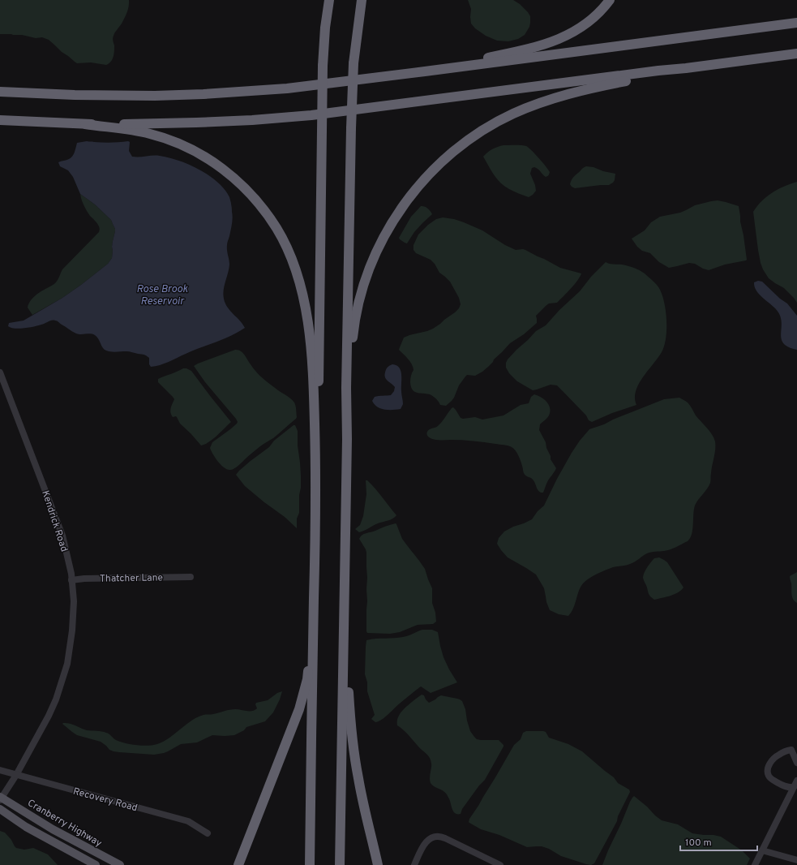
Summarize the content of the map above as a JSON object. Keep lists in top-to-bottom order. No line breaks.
{"streets":{"main road":["Cranberry Highway"],"street":["Kendrick Road","Thatcher Lane","Recovery Road"]},"crossings":[["Kendrick Road","Thatcher Lane"],["Kendrick Road","Recovery Road"],["Kendrick Road","Cranberry Highway"]],"water":["Rose Brook Reservoir"],"scale_bar":"100 m"}
